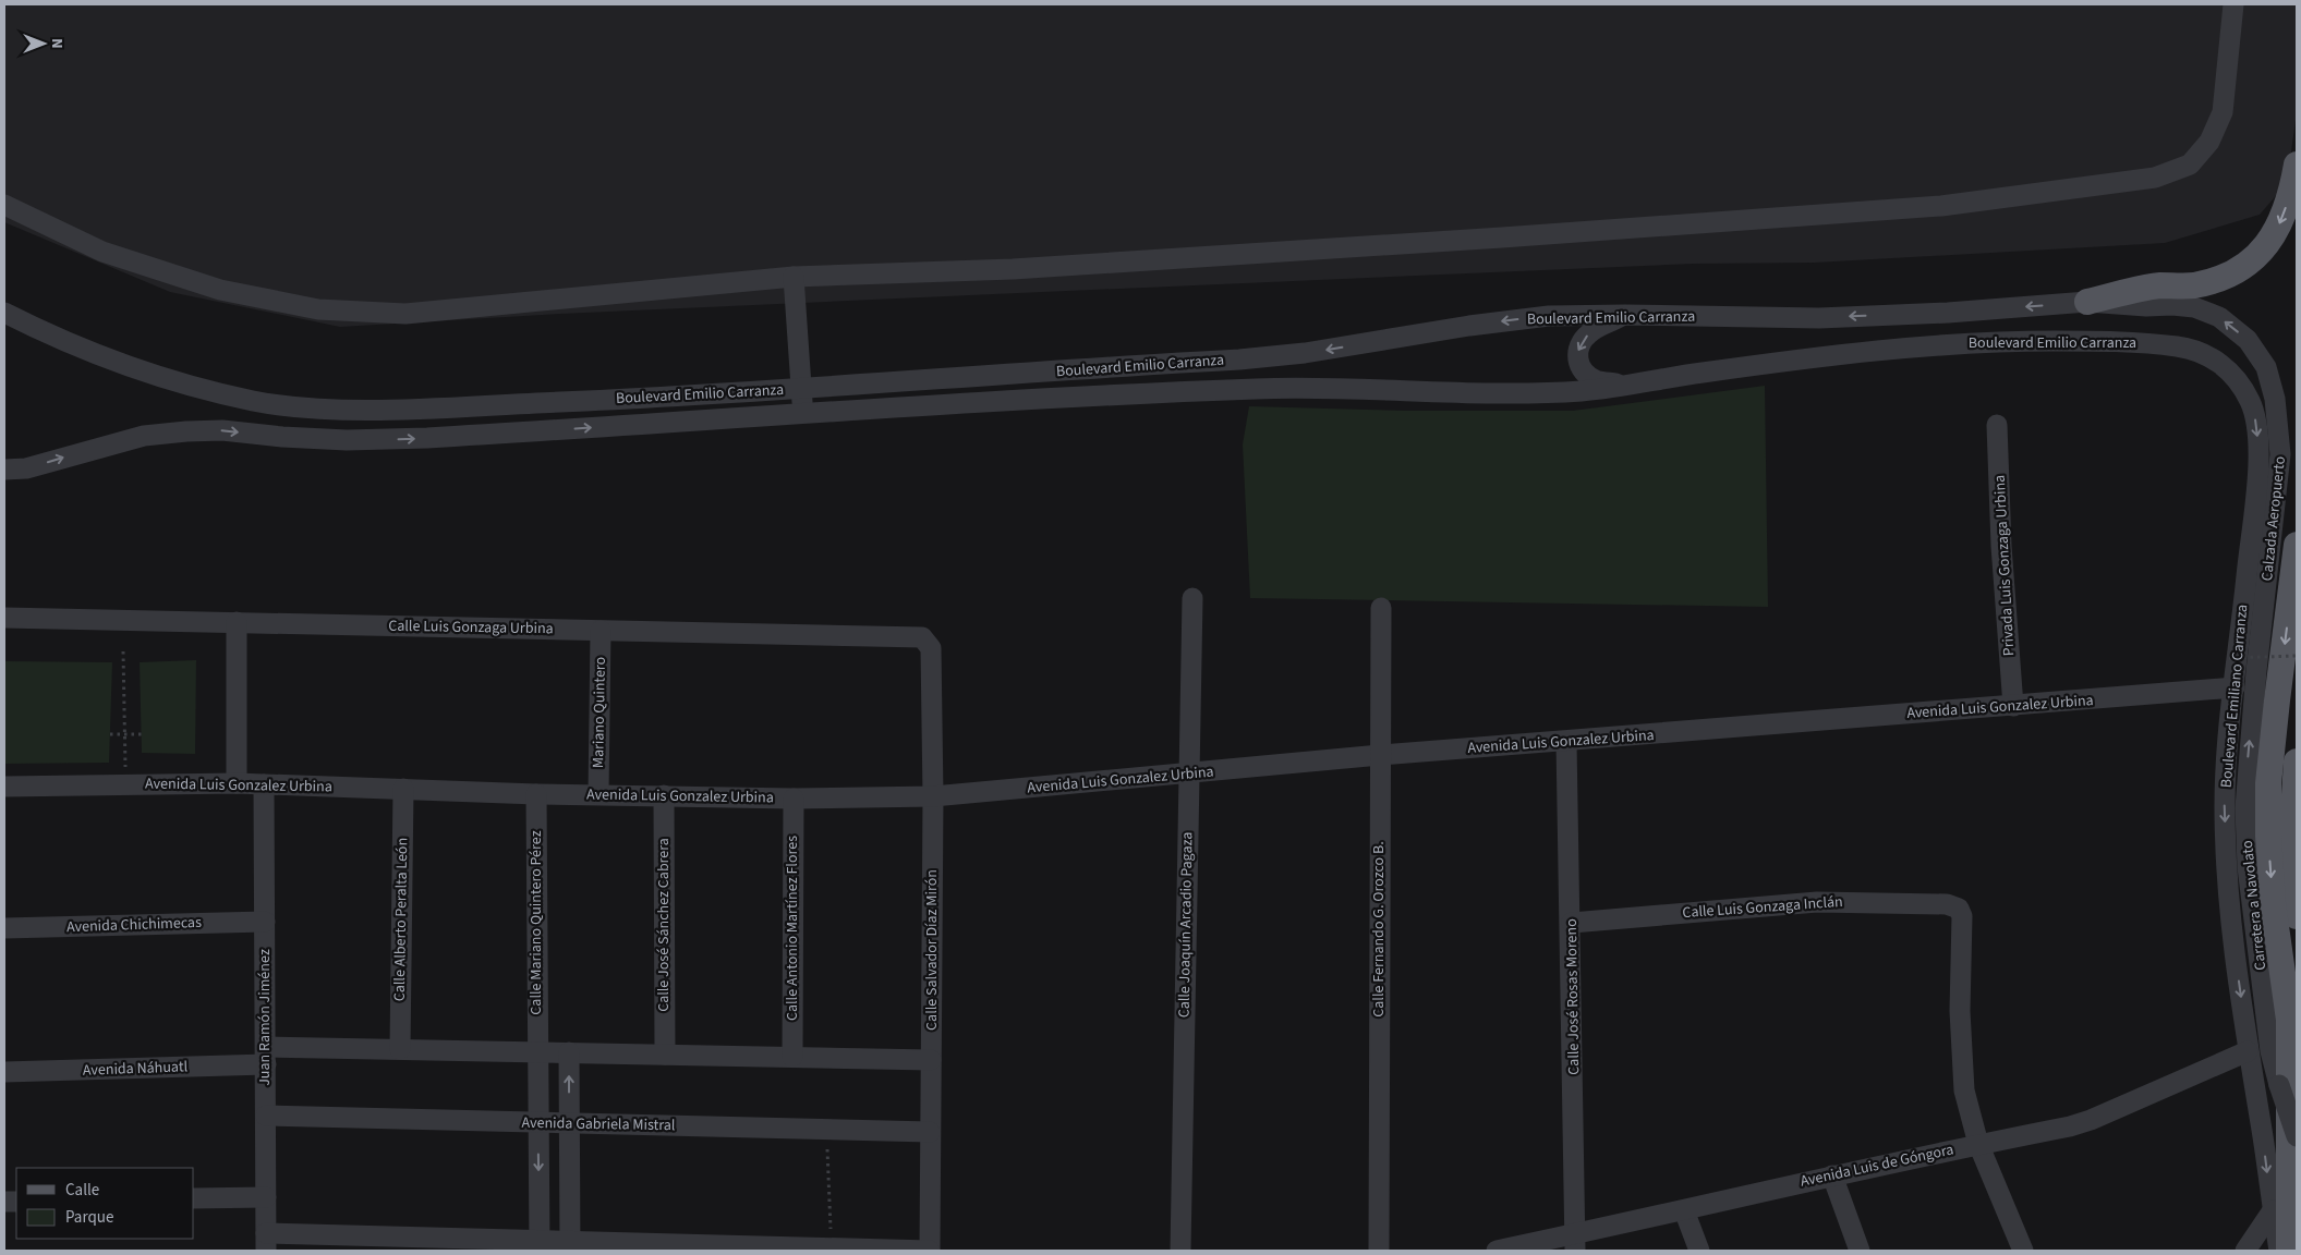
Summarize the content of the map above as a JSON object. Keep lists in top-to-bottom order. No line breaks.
{"streets":{"street":["Boulevard Emilio Carranza","Calzada Aeropuerto","Privada Luis Gonzaga Urbina","Calle Luis Gonzaga Urbina","Boulevard Emiliano Carranza","Avenida Luis Gonzalez Urbina","Mariano Quintero","Carretera a Navolato","Calle Luis Gonzaga Inclán","Calle Alberto Peralta León","Calle Mariano Quintero Pérez","Avenida Chichimecas","Calle José Sánchez Cabrera","Calle Joaquín Arcadio Pagaza","Calle Antonio Martínez Flores","Calle Fernando G. Orozco B.","Calle Salvador Díaz Mirón","Calle José Rosas Moreno","Juan Ramón Jiménez","Avenida Náhuatl","Avenida Gabriela Mistral","Avenida Luis de Góngora"]},"crossings":[["Boulevard Emilio Carranza","Calzada Aeropuerto"],["Boulevard Emilio Carranza","Boulevard Emiliano Carranza"],["Calzada Aeropuerto","Carretera a Navolato"],["Privada Luis Gonzaga Urbina","Avenida Luis Gonzalez Urbina"],["Calle Luis Gonzaga Urbina","Mariano Quintero"],["Calle Luis Gonzaga Urbina","Calle Salvador Díaz Mirón"],["Boulevard Emiliano Carranza","Avenida Luis Gonzalez Urbina"],["Boulevard Emiliano Carranza","Avenida Luis de Góngora"],["Avenida Luis Gonzalez Urbina","Mariano Quintero"],["Avenida Luis Gonzalez Urbina","Calle Alberto Peralta León"],["Avenida Luis Gonzalez Urbina","Calle Mariano Quintero Pérez"],["Avenida Luis Gonzalez Urbina","Calle José Sánchez Cabrera"],["Avenida Luis Gonzalez Urbina","Calle Joaquín Arcadio Pagaza"],["Avenida Luis Gonzalez Urbina","Calle Antonio Martínez Flores"],["Avenida Luis Gonzalez Urbina","Calle Fernando G. Orozco B."],["Avenida Luis Gonzalez Urbina","Calle Salvador Díaz Mirón"],["Avenida Luis Gonzalez Urbina","Calle José Rosas Moreno"],["Avenida Luis Gonzalez Urbina","Juan Ramón Jiménez"],["Calle Luis Gonzaga Inclán","Calle José Rosas Moreno"],["Calle Luis Gonzaga Inclán","Avenida Luis de Góngora"],["Calle Alberto Peralta León","Avenida Náhuatl"],["Calle Mariano Quintero Pérez","Avenida Náhuatl"],["Calle Mariano Quintero Pérez","Avenida Gabriela Mistral"],["Avenida Chichimecas","Juan Ramón Jiménez"],["Calle José Sánchez Cabrera","Avenida Náhuatl"],["Calle Antonio Martínez Flores","Avenida Náhuatl"],["Calle Salvador Díaz Mirón","Avenida Náhuatl"],["Calle Salvador Díaz Mirón","Avenida Gabriela Mistral"],["Calle José Rosas Moreno","Avenida Luis de Góngora"],["Juan Ramón Jiménez","Avenida Náhuatl"],["Juan Ramón Jiménez","Avenida Gabriela Mistral"]],"one_way":["Boulevard Emiliano Carranza","Carretera a Navolato"],"legend":["Calle","Parque"],"north":"right"}
